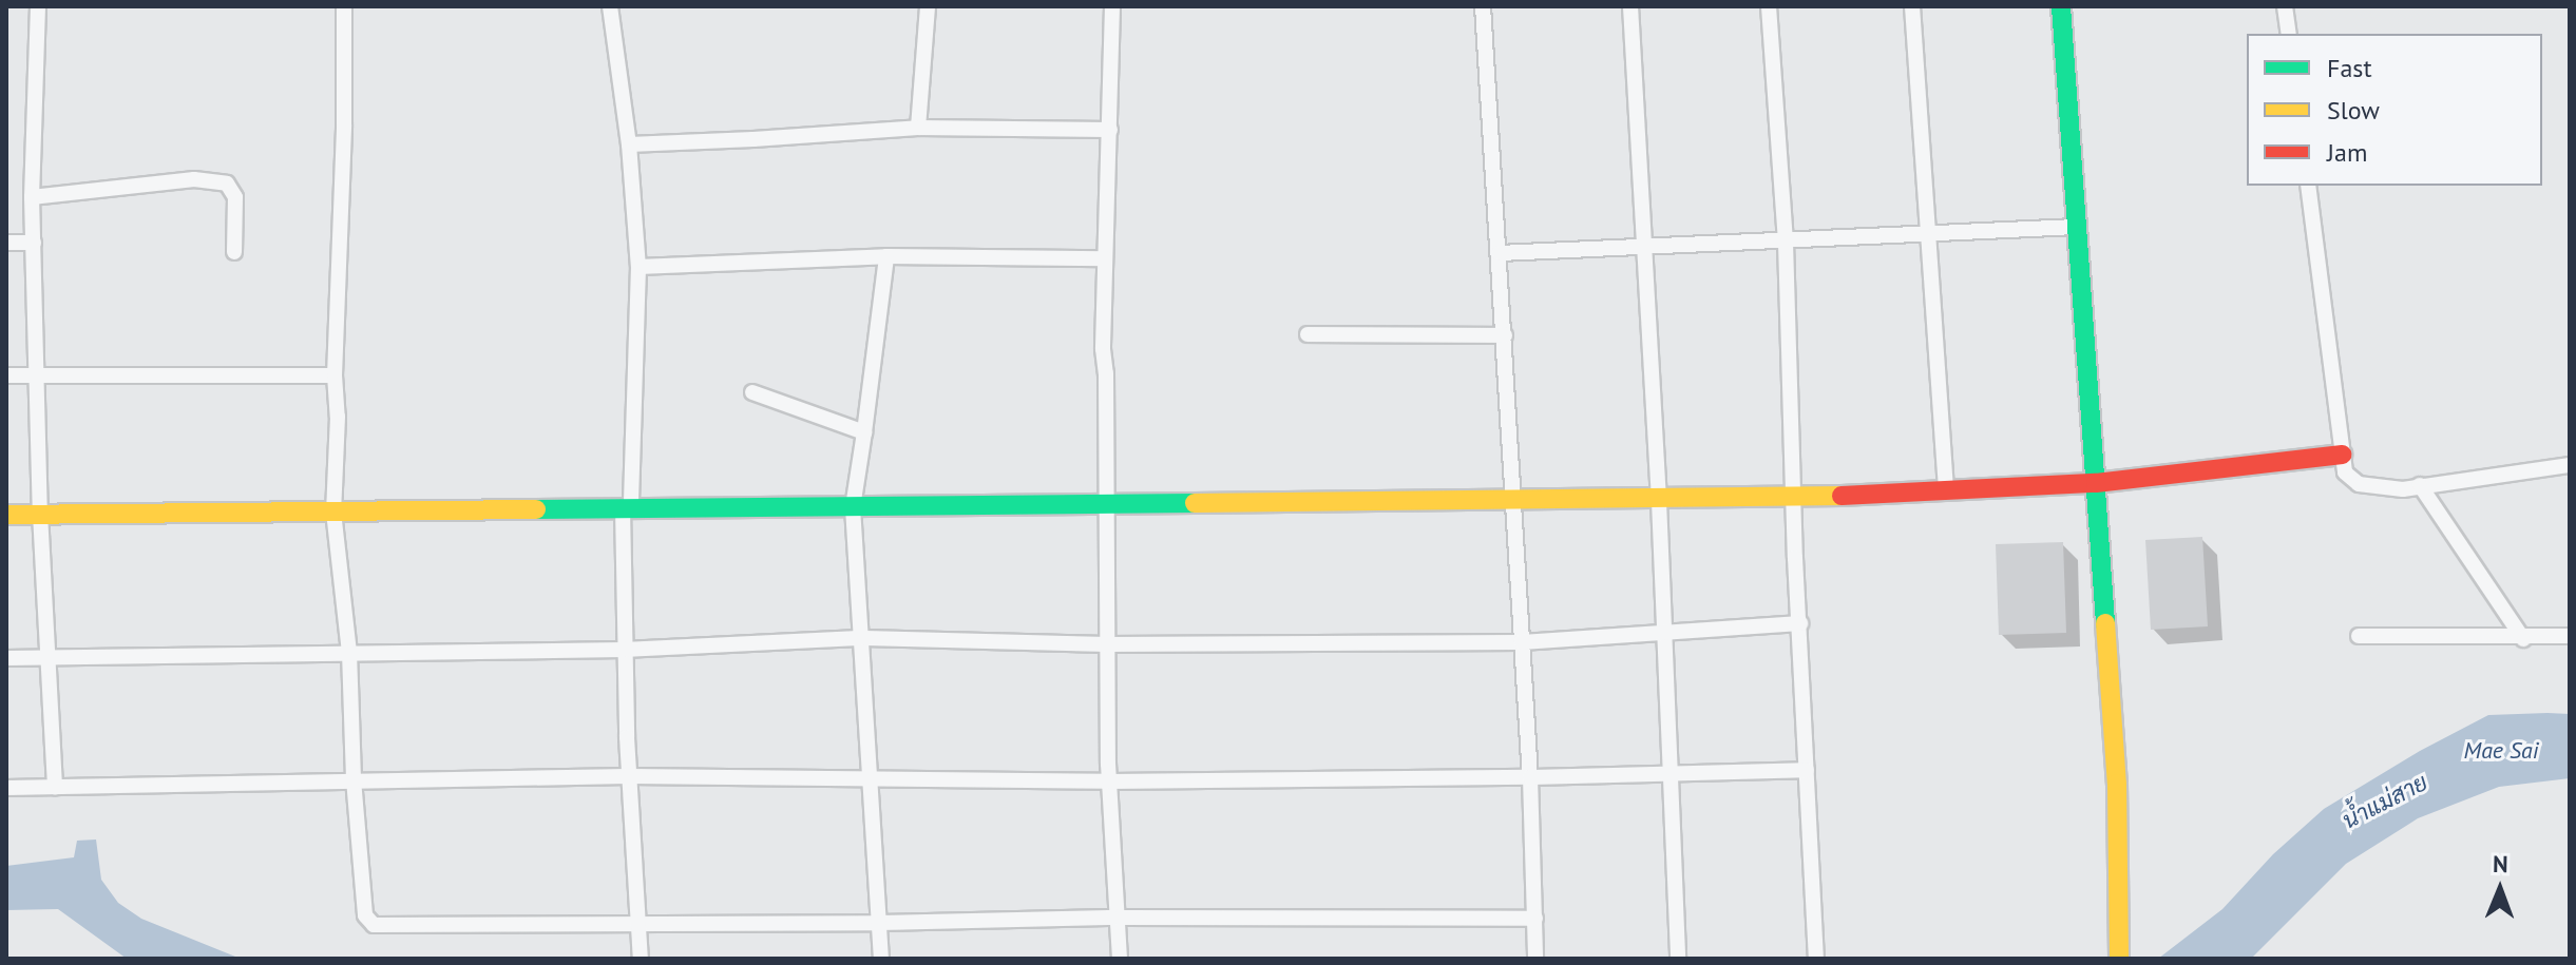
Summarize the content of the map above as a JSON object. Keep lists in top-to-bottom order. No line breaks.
{"water":["Mae Sai","น้ำแม่สาย"],"legend":["Fast","Slow","Jam"],"north":"top"}
